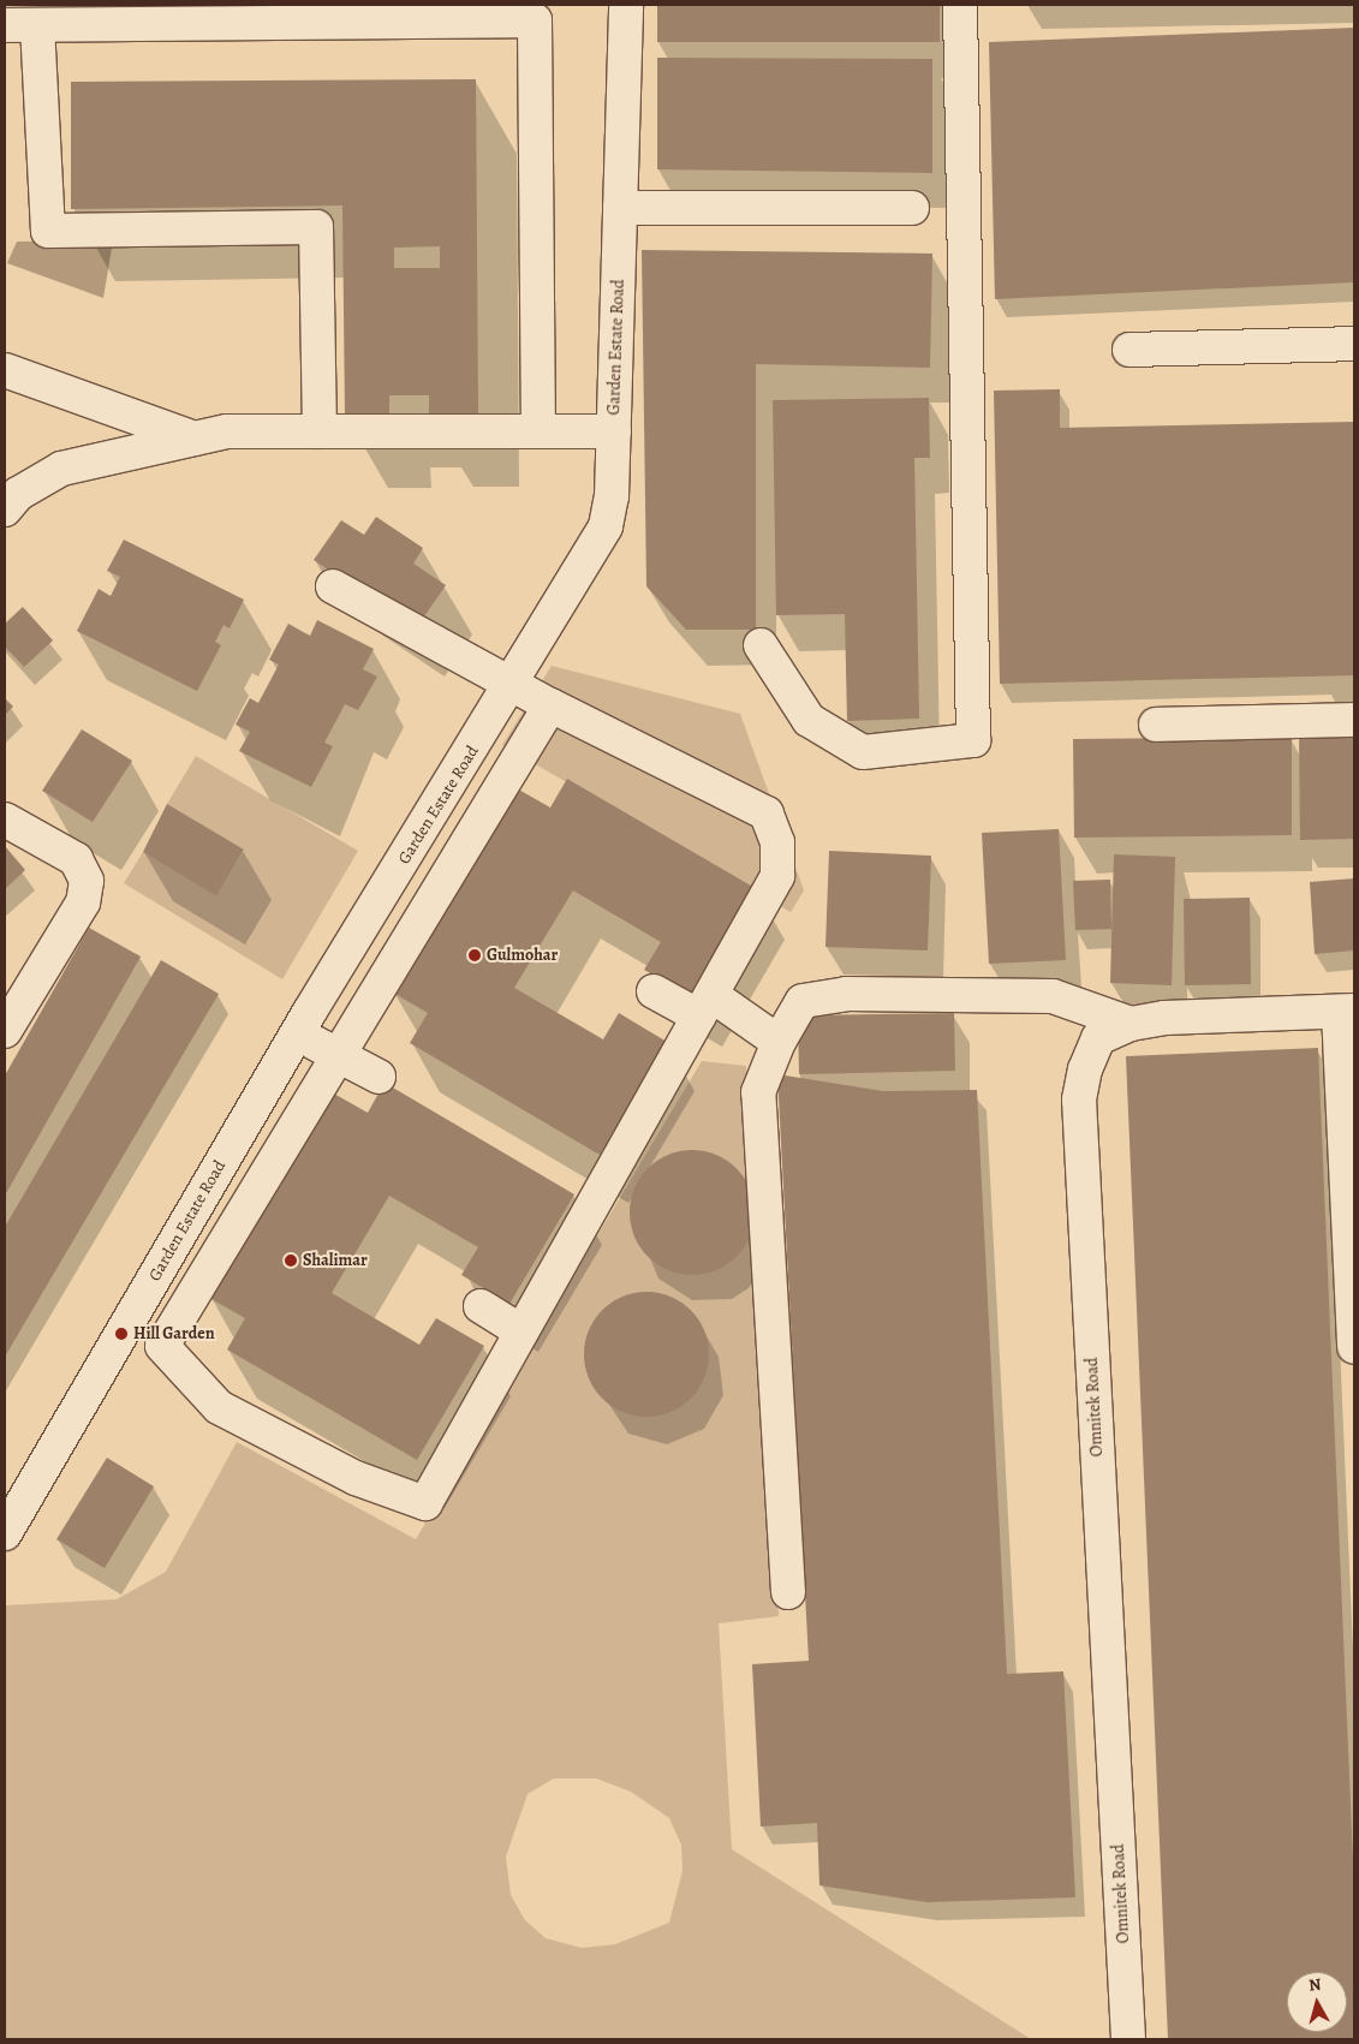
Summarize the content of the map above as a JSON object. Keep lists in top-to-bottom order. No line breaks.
{"streets":{"street":["Garden Estate Road","Omnitek Road"]},"places":["Gulmohar","Shalimar","Hill Garden"],"north":"top"}
